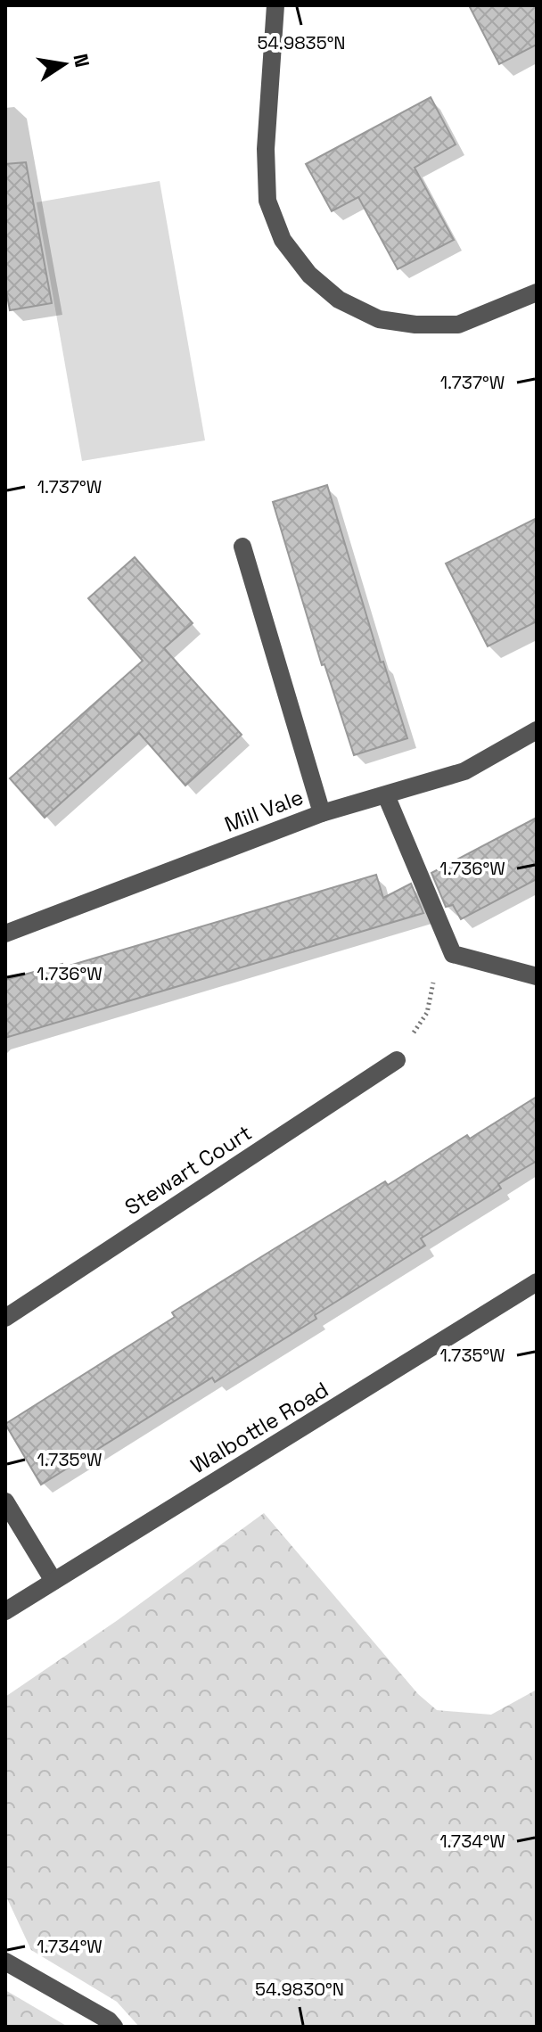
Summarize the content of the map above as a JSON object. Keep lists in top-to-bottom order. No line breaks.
{"streets":{"street":["Mill Vale","Stewart Court","Walbottle Road"]},"north":"right","coordinates":["54.9835°N","1.737°W","1.736°W","1.735°W","1.734°W","54.9830°N"]}
